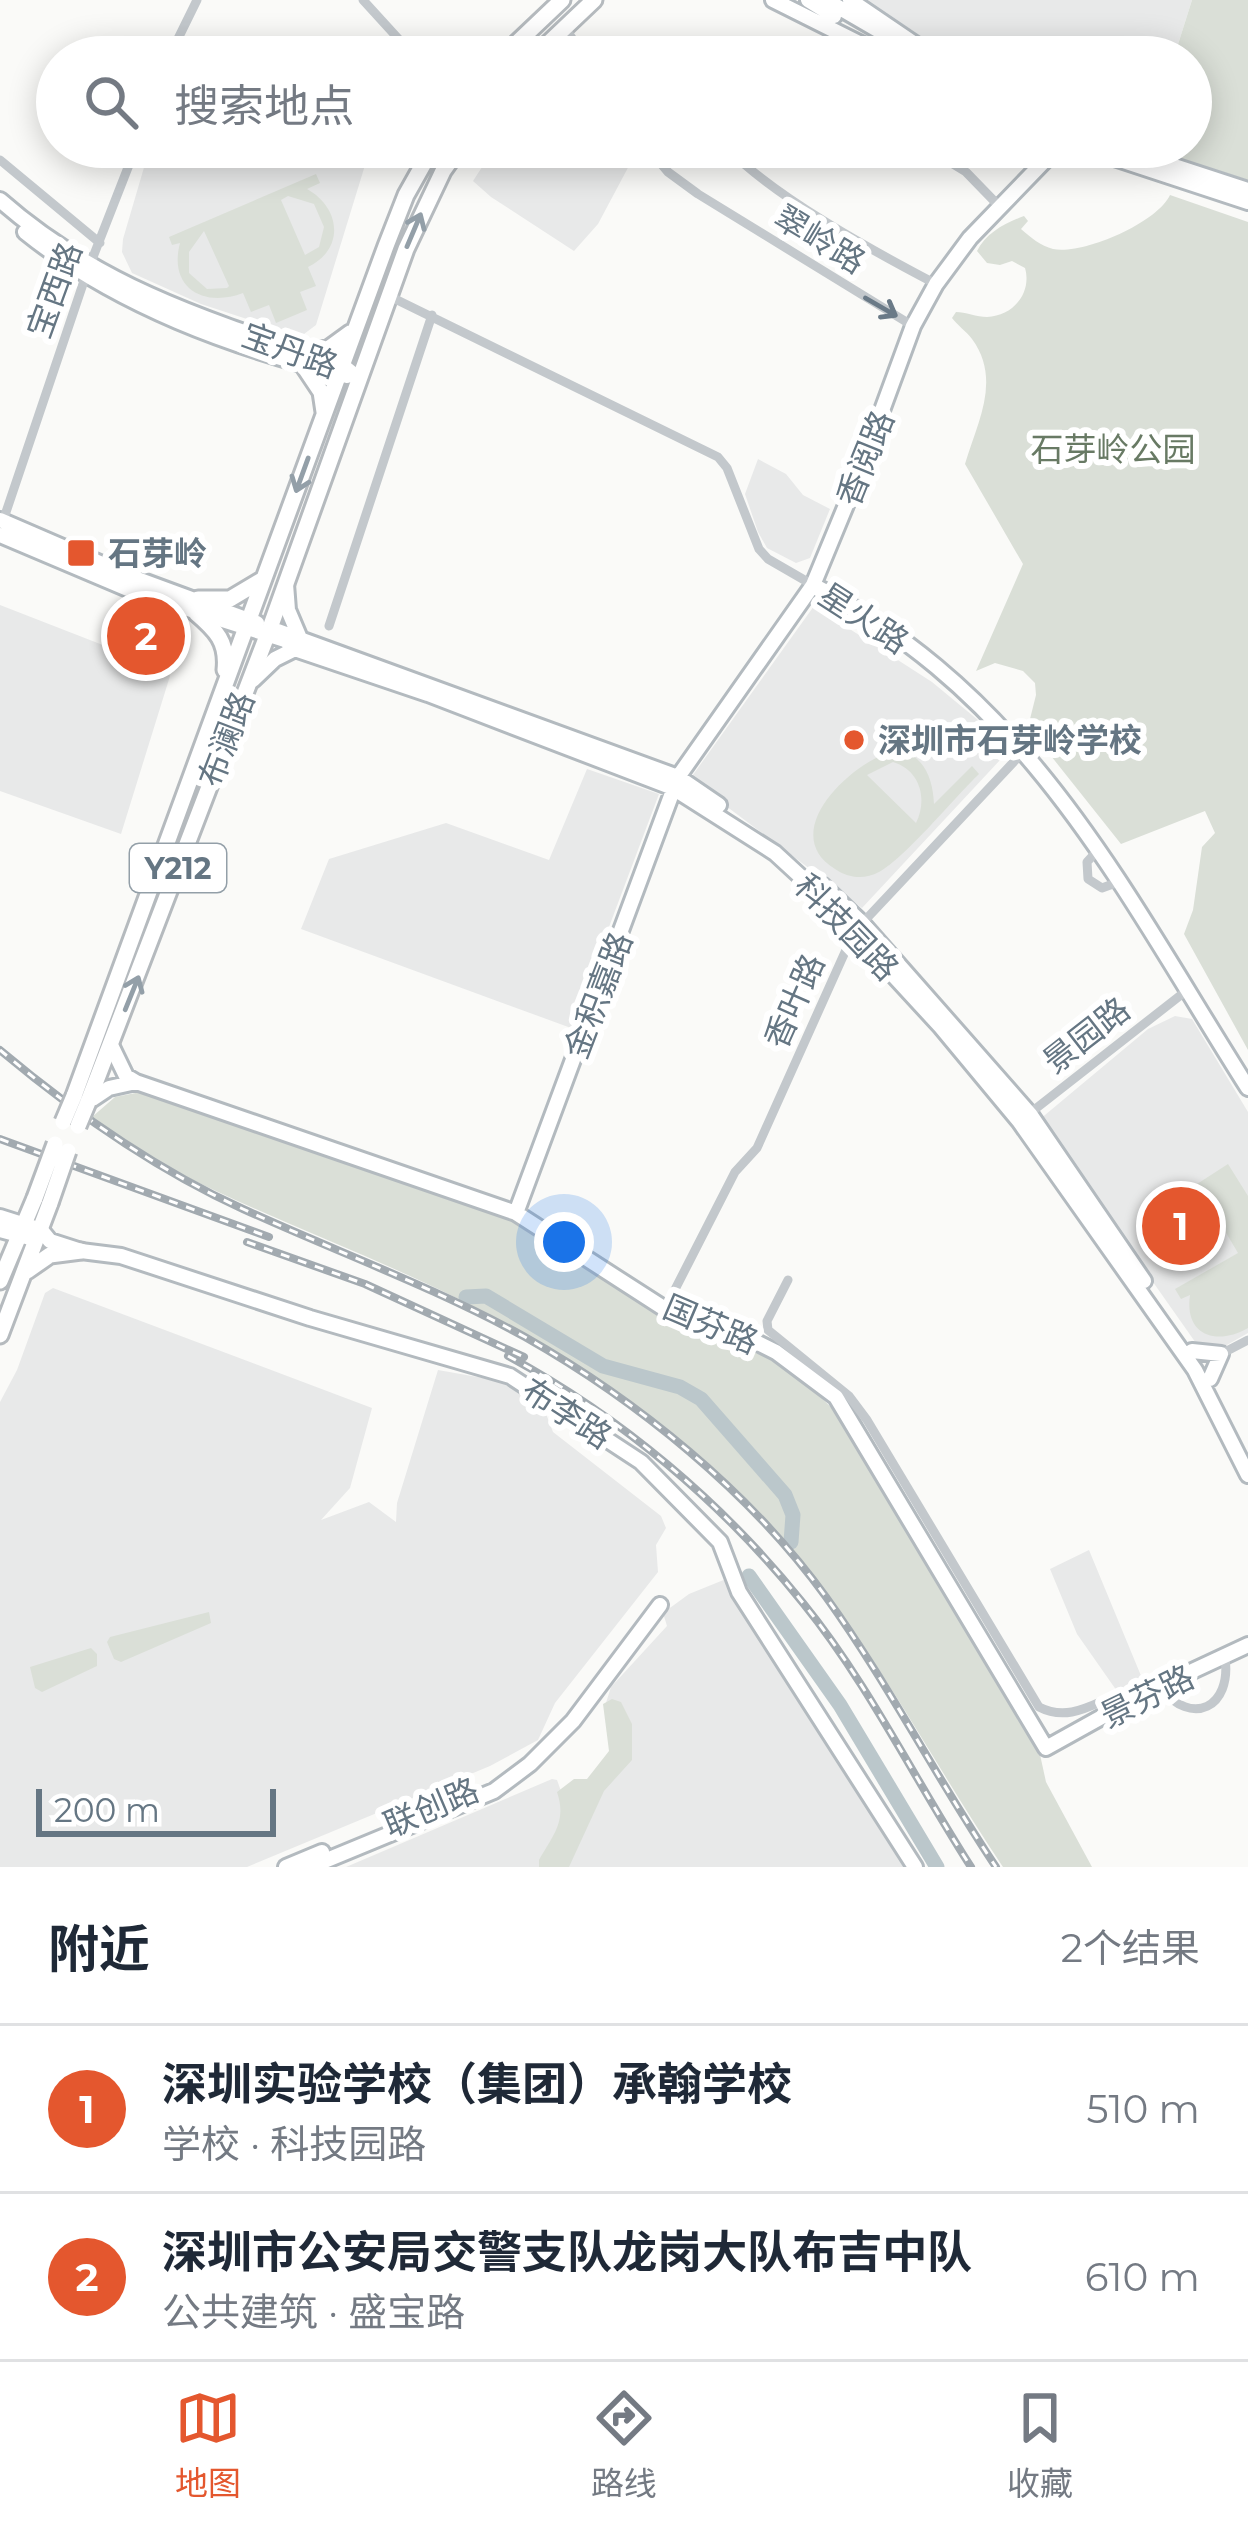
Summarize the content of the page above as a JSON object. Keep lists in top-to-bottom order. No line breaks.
{"streets":{"main road":["布澜路","Y212"],"street":["翠岭路","宝西路","宝丹路","香阅路","星火路","科技园路","金积嘉路","香叶路","景园路","国芬路","布李路","景芬路","联创路"]},"crossings":[["翠岭路","香阅路"],["宝西路","宝丹路"],["宝西路","科技园路"],["宝丹路","布澜路"],["香阅路","星火路"],["香阅路","科技园路"],["香阅路","金积嘉路"],["星火路","布澜路"],["星火路","香叶路"],["星火路","景园路"],["布澜路","科技园路"],["布澜路","布李路"],["科技园路","金积嘉路"],["科技园路","香叶路"],["科技园路","景园路"],["金积嘉路","国芬路"],["香叶路","国芬路"],["国芬路","景芬路"]],"parks":["石芽岭公园"],"places":{"transit":["石芽岭"],"other":["深圳市石芽岭学校"]},"scale_bar":"200 m","page":{"search":"搜索地点","pins":["2","1"],"scale":"200 m","heading":["附近","2个结果"],"list":[{"mark":"1","name":"深圳实验学校（集团）承翰学校","note":"学校 · 科技园路","value":"510 m"},{"mark":"2","name":"深圳市公安局交警支队龙岗大队布吉中队","note":"公共建筑 · 盛宝路","value":"610 m"}],"nav":["地图","路线","收藏"]}}
